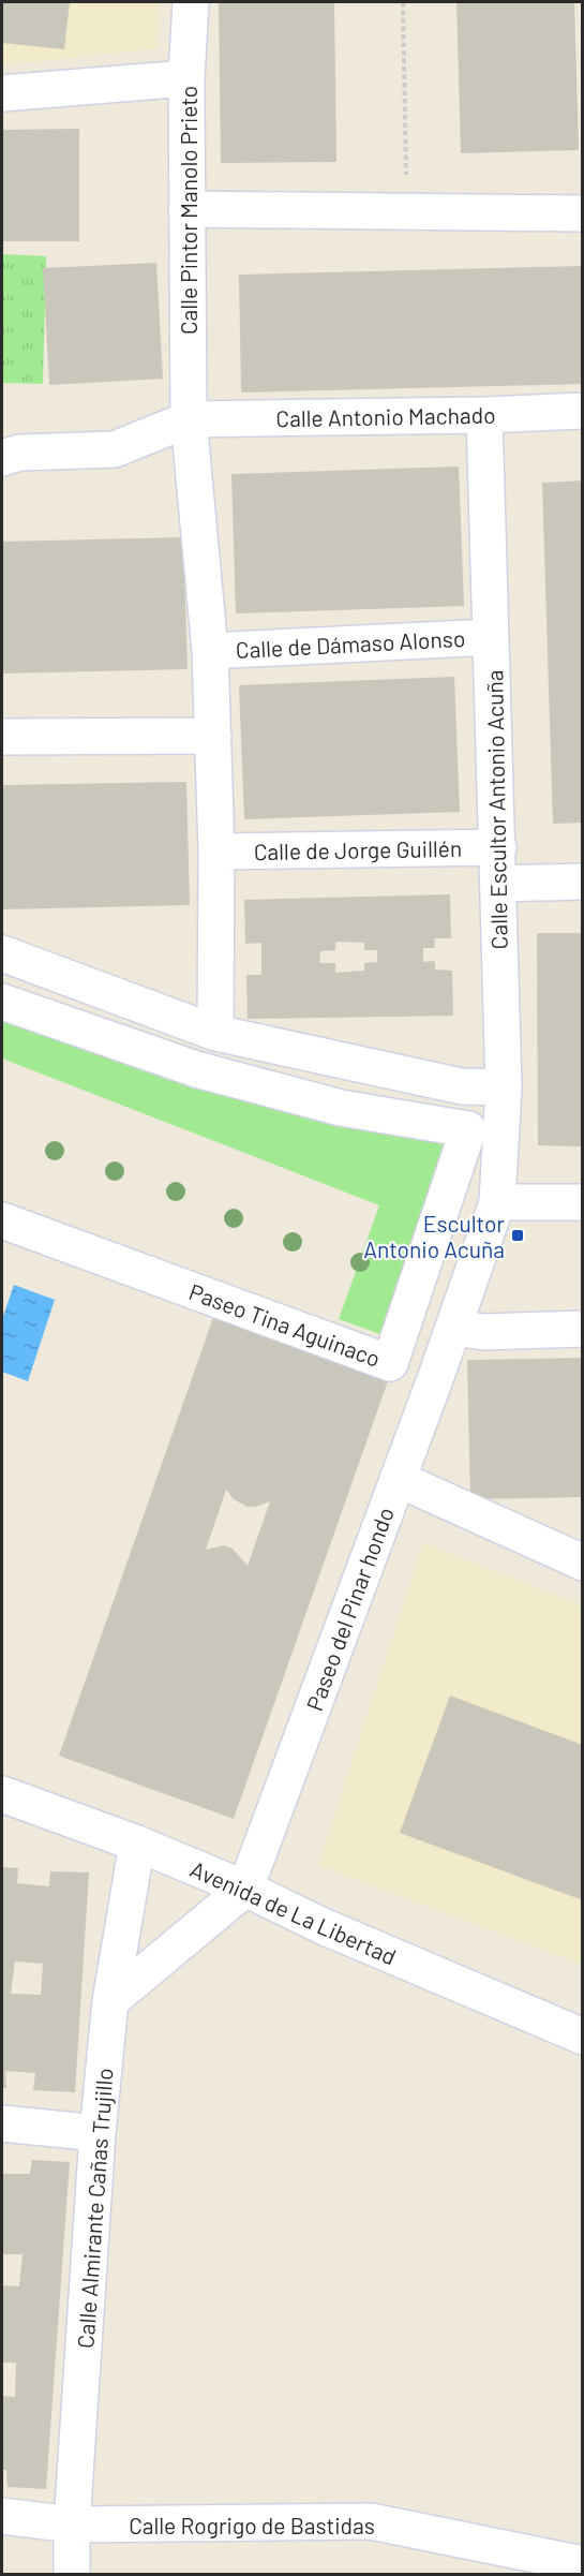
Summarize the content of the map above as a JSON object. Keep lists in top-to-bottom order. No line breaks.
{"streets":{"street":["Calle Pintor Manolo Prieto","Calle Antonio Machado","Calle de Dámaso Alonso","Calle Escultor Antonio Acuña","Calle de Jorge Guillén","Paseo Tina Aguinaco","Paseo del Pinar hondo","Avenida de La Libertad","Calle Almirante Cañas Trujillo","Calle Rogrigo de Bastidas"]},"crossings":[["Calle Pintor Manolo Prieto","Calle Antonio Machado"],["Calle Pintor Manolo Prieto","Calle de Dámaso Alonso"],["Calle Pintor Manolo Prieto","Calle de Jorge Guillén"],["Calle Antonio Machado","Calle Escultor Antonio Acuña"],["Calle de Dámaso Alonso","Calle Escultor Antonio Acuña"],["Calle Escultor Antonio Acuña","Calle de Jorge Guillén"],["Calle Escultor Antonio Acuña","Paseo del Pinar hondo"],["Paseo del Pinar hondo","Avenida de La Libertad"],["Avenida de La Libertad","Calle Almirante Cañas Trujillo"],["Calle Almirante Cañas Trujillo","Calle Rogrigo de Bastidas"]],"places":{"transit":["Escultor Antonio Acuña"]}}
